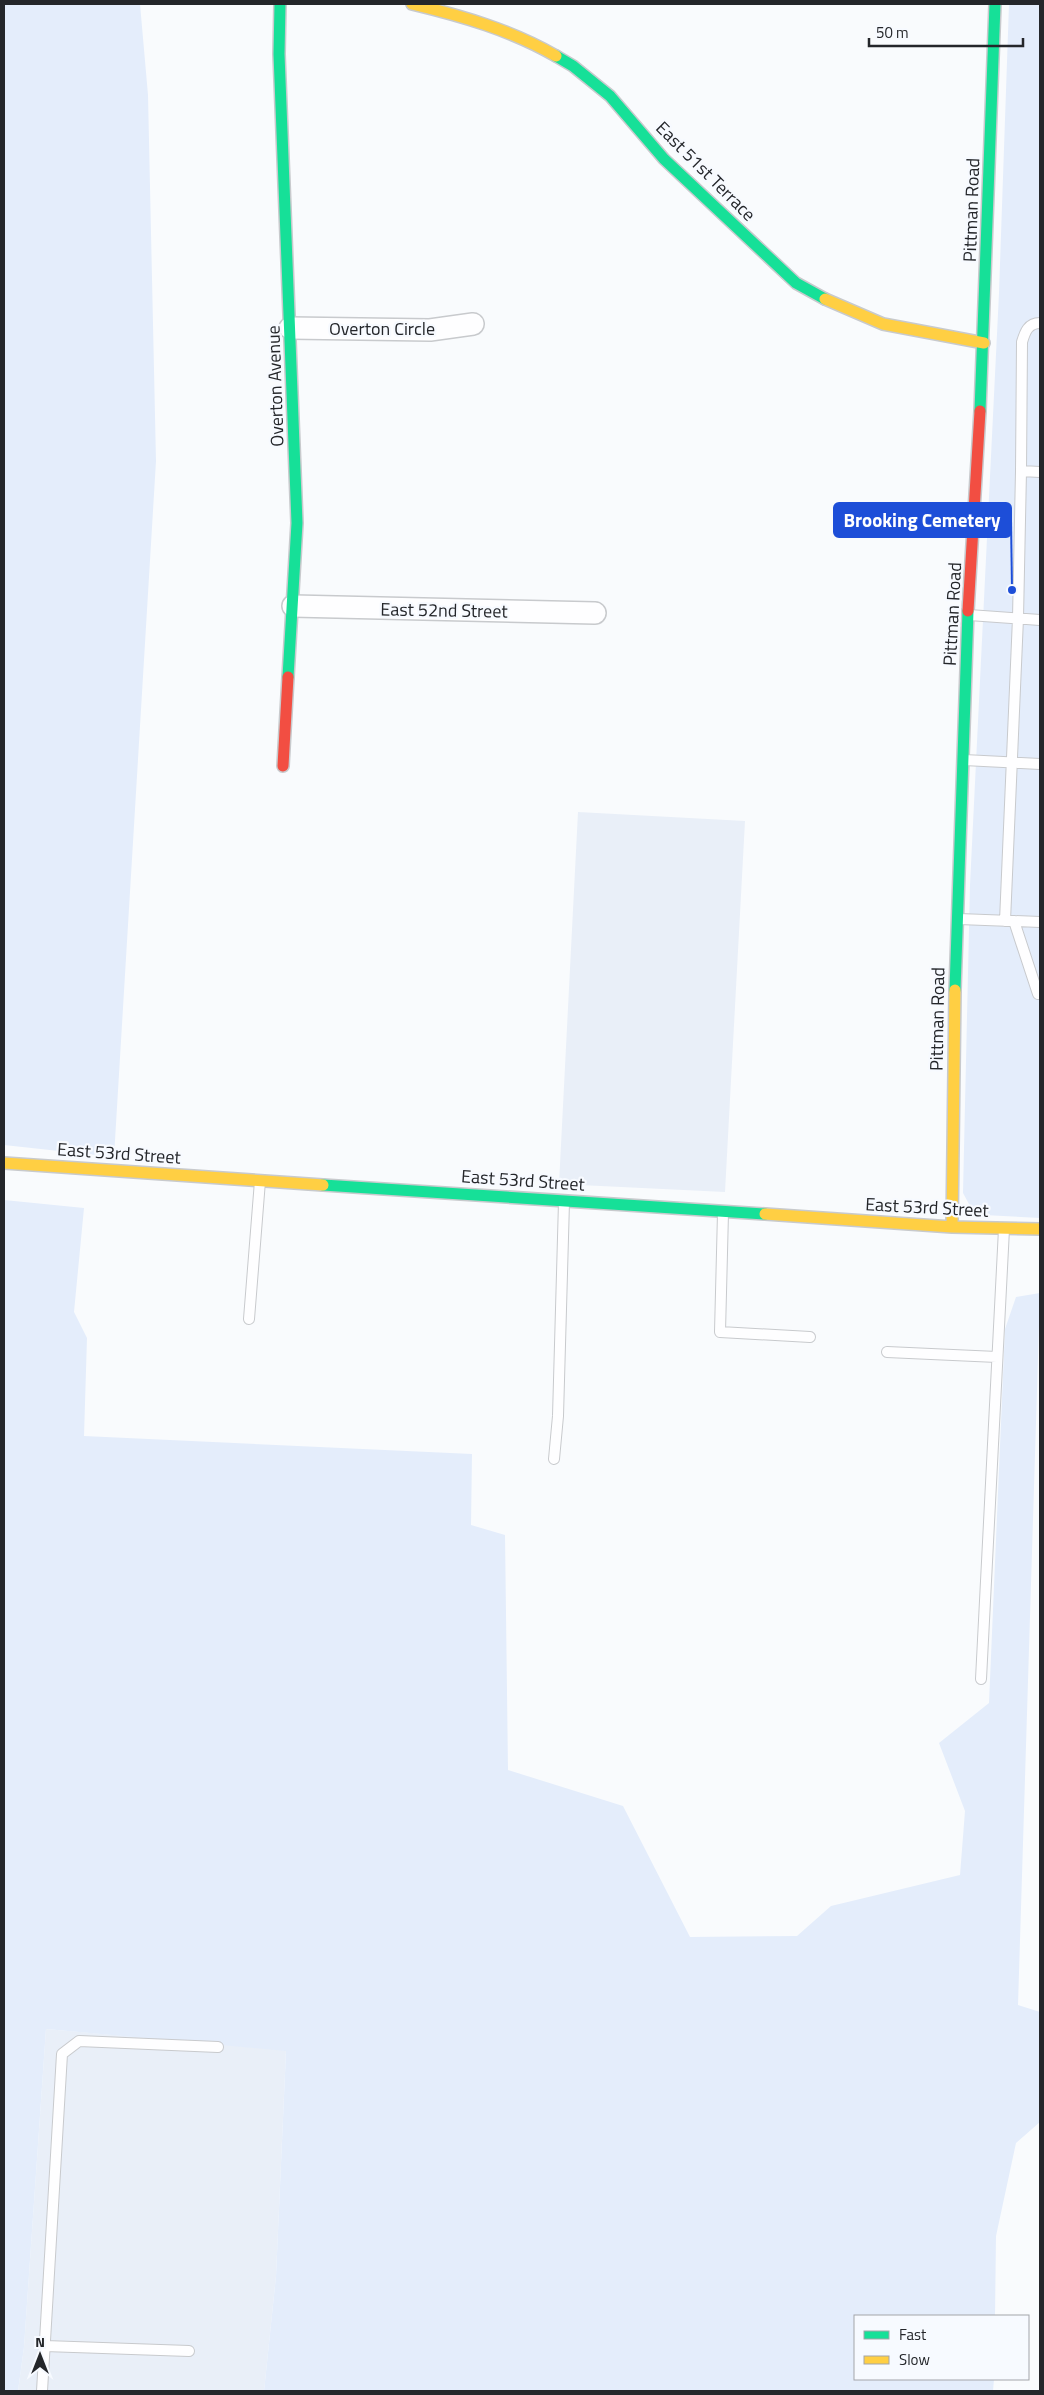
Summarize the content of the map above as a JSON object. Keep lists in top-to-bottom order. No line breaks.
{"streets":{"street":["East 51st Terrace","Pittman Road","Overton Circle","Overton Avenue","East 52nd Street","East 53rd Street"]},"crossings":[["East 51st Terrace","Pittman Road"],["Pittman Road","East 53rd Street"],["Overton Circle","Overton Avenue"],["Overton Avenue","East 52nd Street"]],"places":["Brooking Cemetery"],"legend":["Fast","Slow"],"scale_bar":"50 m","north":"top"}
